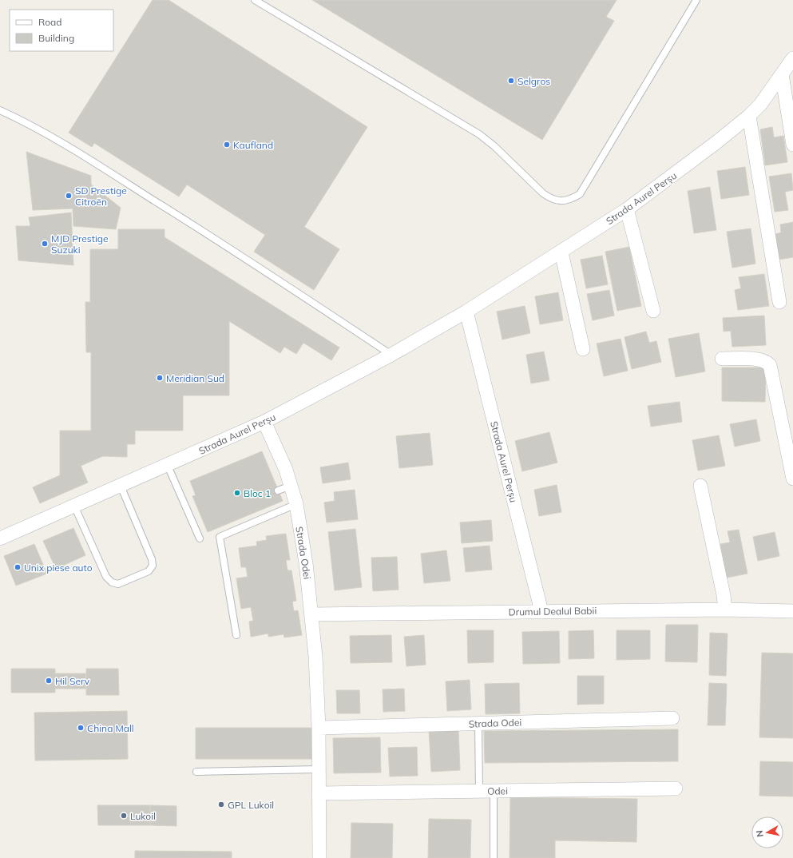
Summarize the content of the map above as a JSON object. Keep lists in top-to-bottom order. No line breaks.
{"streets":{"street":["Strada Aurel Perșu","Strada Odei","Drumul Dealul Babii","Odei"]},"crossings":[["Strada Aurel Perșu","Strada Odei"],["Strada Aurel Perșu","Drumul Dealul Babii"],["Strada Odei","Drumul Dealul Babii"],["Strada Odei","Odei"]],"places":["Selgros","Kaufland","SD Prestige Citroën","MJD Prestige Suzuki","Meridian Sud","Bloc 1","Unix piese auto","Hil Serv","China Mall","GPL Lukoil","Lukoil"],"legend":["Road","Building"],"north":"left"}
